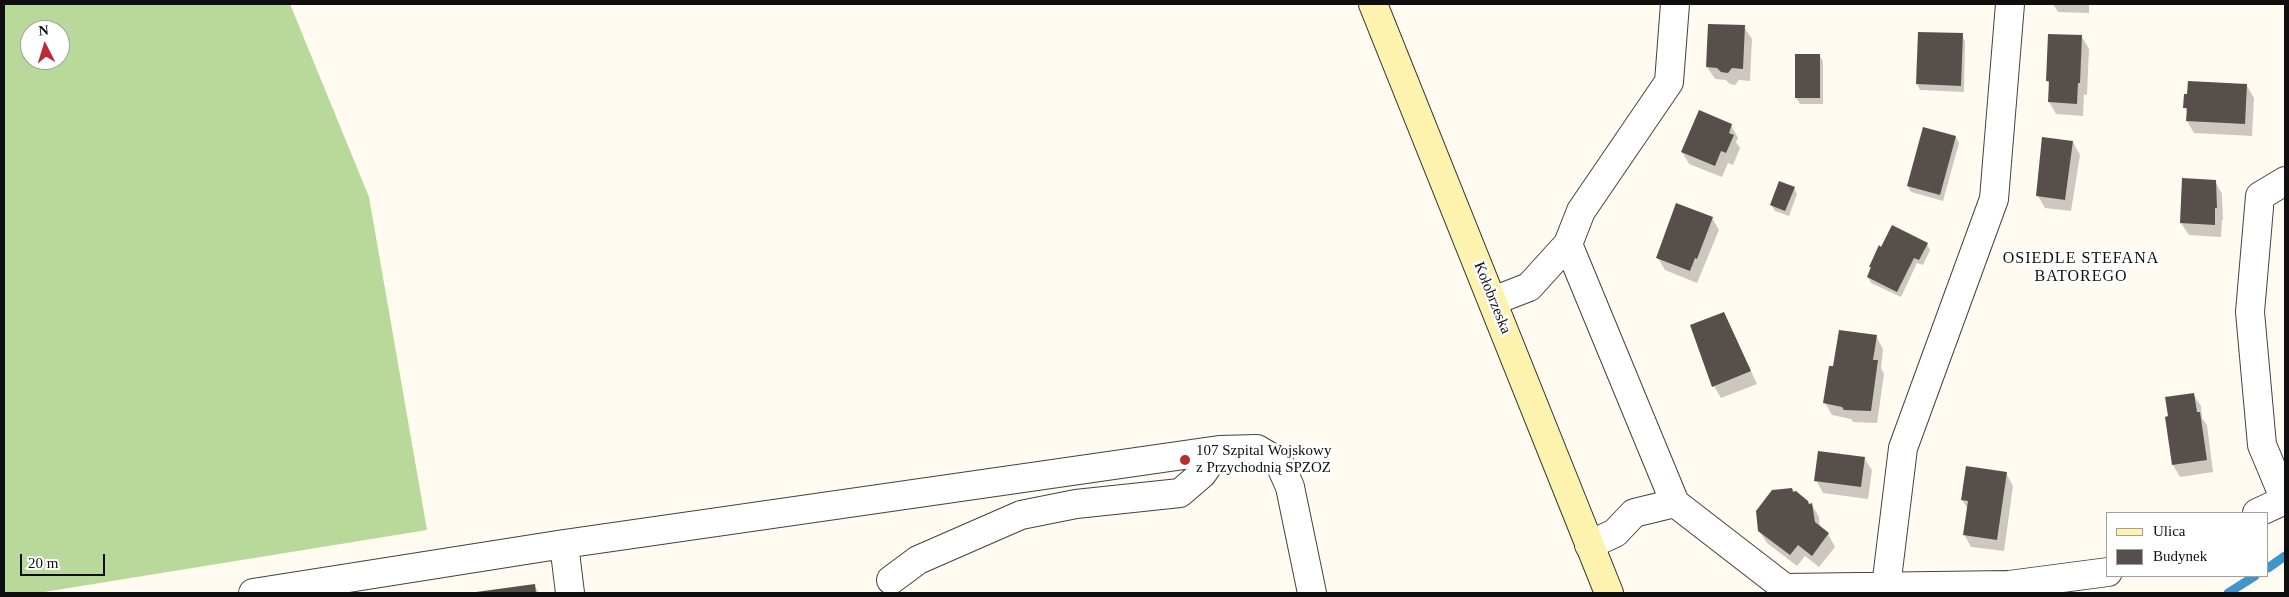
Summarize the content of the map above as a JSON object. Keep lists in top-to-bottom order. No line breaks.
{"streets":{"main road":["Kołobrzeska"]},"districts":["OSIEDLE STEFANA BATOREGO"],"places":["107 Szpital Wojskowy z Przychodnią SPZOZ"],"legend":["Ulica","Budynek"],"scale_bar":"20 m","north":"top"}
